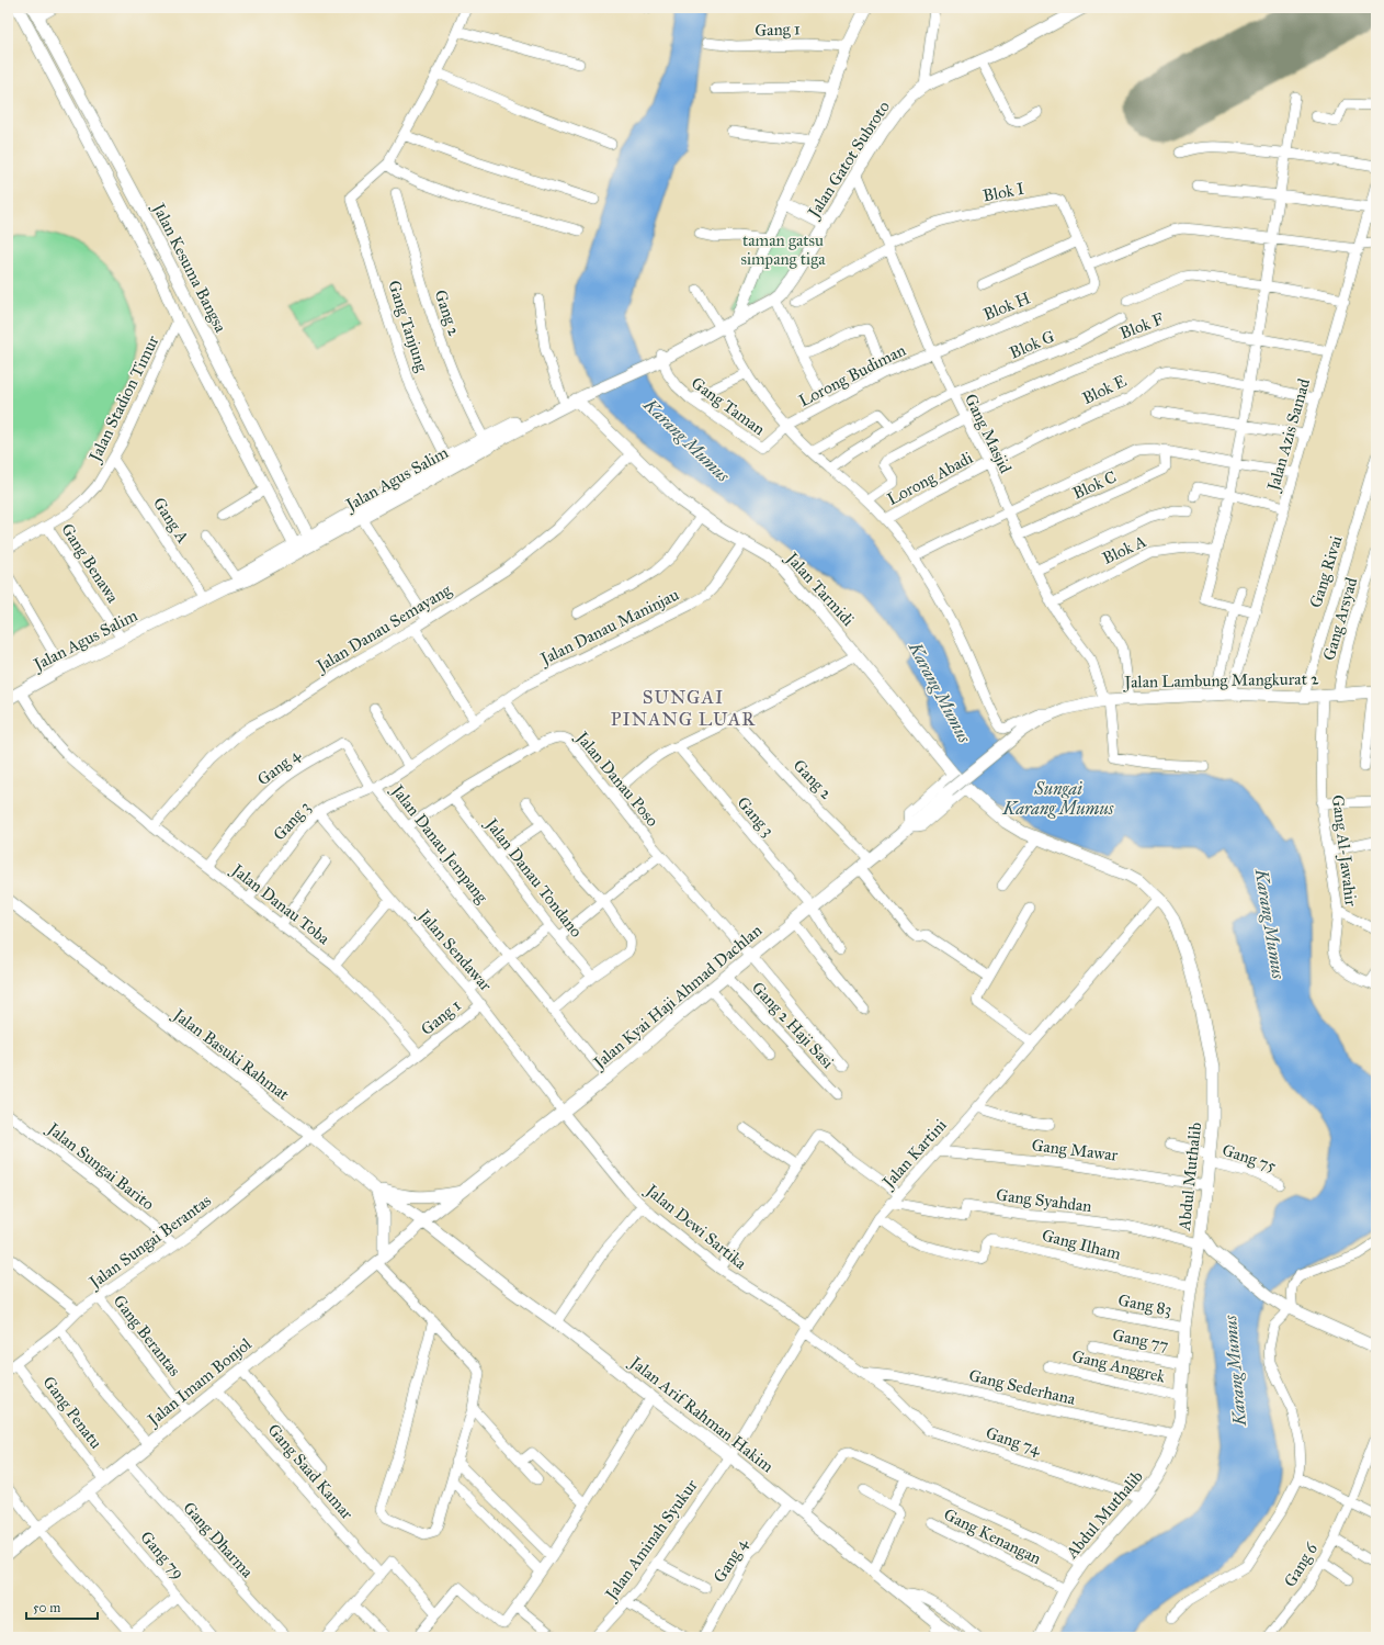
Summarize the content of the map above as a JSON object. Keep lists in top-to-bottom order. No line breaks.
{"streets":{"street":["Gang 1","Jalan Gatot Subroto","Blok I","Jalan Kesuma Bangsa","Blok H","Gang 2","Gang Tanjung","Blok F","Blok G","Lorong Budiman","Blok E","Jalan Stadion Timur","Gang Taman","Gang Masjid","Jalan Azis Samad","Jalan Agus Salim","Lorong Abadi","Blok C","Gang A","Blok A","Gang Benawa","Gang Rivai","Jalan Tarmidi","Gang Arsyad","Jalan Danau Maninjau","Jalan Danau Semayang","Jalan Lambung Mangkurat 2","Gang 4","Jalan Danau Poso","Gang 3","Jalan Danau Jempang","Gang Al-Jawahir","Jalan Danau Tondano","Jalan Danau Toba","Jalan Sendawar","Jalan Kyai Haji Ahmad Dachlan","Gang 2 Haji Sasi","Jalan Basuki Rahmat","Gang Mawar","Jalan Kartini","Gang 75","Jalan Sungai Barito","Abdul Muthalib","Gang Syahdan","Jalan Dewi Sartika","Jalan Sungai Berantas","Gang Ilham","Gang 83","Gang Berantas","Gang 77","Gang Anggrek","Jalan Imam Bonjol","Gang Sederhana","Gang Penatu","Jalan Arif Rahman Hakim","Gang 74","Gang Saad Kamar","Gang Kenangan","Gang Dharma","Jalan Aminah Syukur","Gang 79","Gang 6"]},"crossings":[["Gang 1","Jalan Danau Toba"],["Gang 1","Jalan Sendawar"],["Jalan Gatot Subroto","Gang Taman"],["Jalan Gatot Subroto","Gang Masjid"],["Jalan Gatot Subroto","Jalan Agus Salim"],["Jalan Gatot Subroto","Jalan Tarmidi"],["Blok I","Blok H"],["Blok I","Gang Masjid"],["Jalan Kesuma Bangsa","Jalan Stadion Timur"],["Jalan Kesuma Bangsa","Jalan Agus Salim"],["Blok H","Lorong Budiman"],["Blok H","Gang Masjid"],["Gang 2","Jalan Agus Salim"],["Gang 2","Jalan Kyai Haji Ahmad Dachlan"],["Gang Tanjung","Jalan Agus Salim"],["Blok F","Gang Masjid"],["Blok F","Jalan Azis Samad"],["Blok G","Gang Masjid"],["Lorong Budiman","Gang Taman"],["Lorong Budiman","Gang Masjid"],["Blok E","Gang Masjid"],["Blok E","Jalan Azis Samad"],["Blok E","Lorong Abadi"],["Jalan Stadion Timur","Gang A"],["Jalan Stadion Timur","Gang Benawa"],["Gang Masjid","Lorong Abadi"],["Gang Masjid","Blok C"],["Gang Masjid","Blok A"],["Gang Masjid","Jalan Lambung Mangkurat 2"],["Jalan Azis Samad","Jalan Lambung Mangkurat 2"],["Jalan Agus Salim","Gang A"],["Jalan Agus Salim","Gang Benawa"],["Jalan Agus Salim","Jalan Tarmidi"],["Jalan Agus Salim","Jalan Danau Toba"],["Gang Rivai","Jalan Lambung Mangkurat 2"],["Jalan Tarmidi","Jalan Danau Maninjau"],["Jalan Tarmidi","Jalan Danau Semayang"],["Jalan Tarmidi","Abdul Muthalib"],["Gang Arsyad","Jalan Lambung Mangkurat 2"],["Jalan Danau Maninjau","Jalan Danau Jempang"],["Jalan Danau Semayang","Jalan Danau Toba"],["Jalan Lambung Mangkurat 2","Gang Al-Jawahir"],["Jalan Lambung Mangkurat 2","Jalan Kyai Haji Ahmad Dachlan"],["Gang 4","Gang 3"],["Gang 4","Jalan Danau Jempang"],["Gang 4","Jalan Danau Toba"],["Gang 4","Jalan Arif Rahman Hakim"],["Jalan Danau Poso","Jalan Danau Jempang"],["Jalan Danau Poso","Jalan Danau Tondano"],["Jalan Danau Poso","Jalan Kyai Haji Ahmad Dachlan"],["Gang 3","Jalan Danau Jempang"],["Gang 3","Jalan Danau Toba"],["Gang 3","Jalan Sendawar"],["Gang 3","Jalan Kyai Haji Ahmad Dachlan"],["Jalan Danau Jempang","Jalan Kyai Haji Ahmad Dachlan"],["Jalan Sendawar","Jalan Kyai Haji Ahmad Dachlan"],["Jalan Sendawar","Jalan Dewi Sartika"],["Jalan Kyai Haji Ahmad Dachlan","Gang 2 Haji Sasi"],["Jalan Kyai Haji Ahmad Dachlan","Jalan Basuki Rahmat"],["Jalan Kyai Haji Ahmad Dachlan","Jalan Dewi Sartika"],["Jalan Kyai Haji Ahmad Dachlan","Jalan Imam Bonjol"],["Jalan Kyai Haji Ahmad Dachlan","Jalan Arif Rahman Hakim"],["Jalan Basuki Rahmat","Jalan Sungai Berantas"],["Jalan Basuki Rahmat","Jalan Imam Bonjol"],["Jalan Basuki Rahmat","Jalan Arif Rahman Hakim"],["Gang Mawar","Jalan Kartini"],["Gang Mawar","Abdul Muthalib"],["Jalan Kartini","Abdul Muthalib"],["Jalan Kartini","Gang Syahdan"],["Jalan Kartini","Jalan Dewi Sartika"],["Jalan Kartini","Gang Ilham"],["Jalan Kartini","Gang Sederhana"],["Jalan Kartini","Jalan Arif Rahman Hakim"],["Jalan Kartini","Jalan Aminah Syukur"],["Gang 75","Abdul Muthalib"],["Jalan Sungai Barito","Jalan Sungai Berantas"],["Abdul Muthalib","Gang Syahdan"],["Abdul Muthalib","Gang Ilham"],["Abdul Muthalib","Gang 83"],["Abdul Muthalib","Gang 77"],["Abdul Muthalib","Gang Anggrek"],["Abdul Muthalib","Gang Sederhana"],["Abdul Muthalib","Gang 74"],["Abdul Muthalib","Gang Kenangan"],["Jalan Dewi Sartika","Gang Sederhana"],["Jalan Sungai Berantas","Gang Berantas"],["Jalan Sungai Berantas","Gang Penatu"],["Gang Berantas","Jalan Imam Bonjol"],["Jalan Imam Bonjol","Gang Penatu"],["Jalan Imam Bonjol","Jalan Arif Rahman Hakim"],["Jalan Imam Bonjol","Gang Saad Kamar"],["Jalan Imam Bonjol","Gang Dharma"],["Jalan Imam Bonjol","Gang 79"],["Gang Sederhana","Gang 74"],["Jalan Arif Rahman Hakim","Jalan Aminah Syukur"]],"districts":["SUNGAI PINANG LUAR"],"water":["Karang Mumus","Sungai Karang Mumus"],"parks":["taman gatsu simpang tiga"],"scale_bar":"50 m"}
